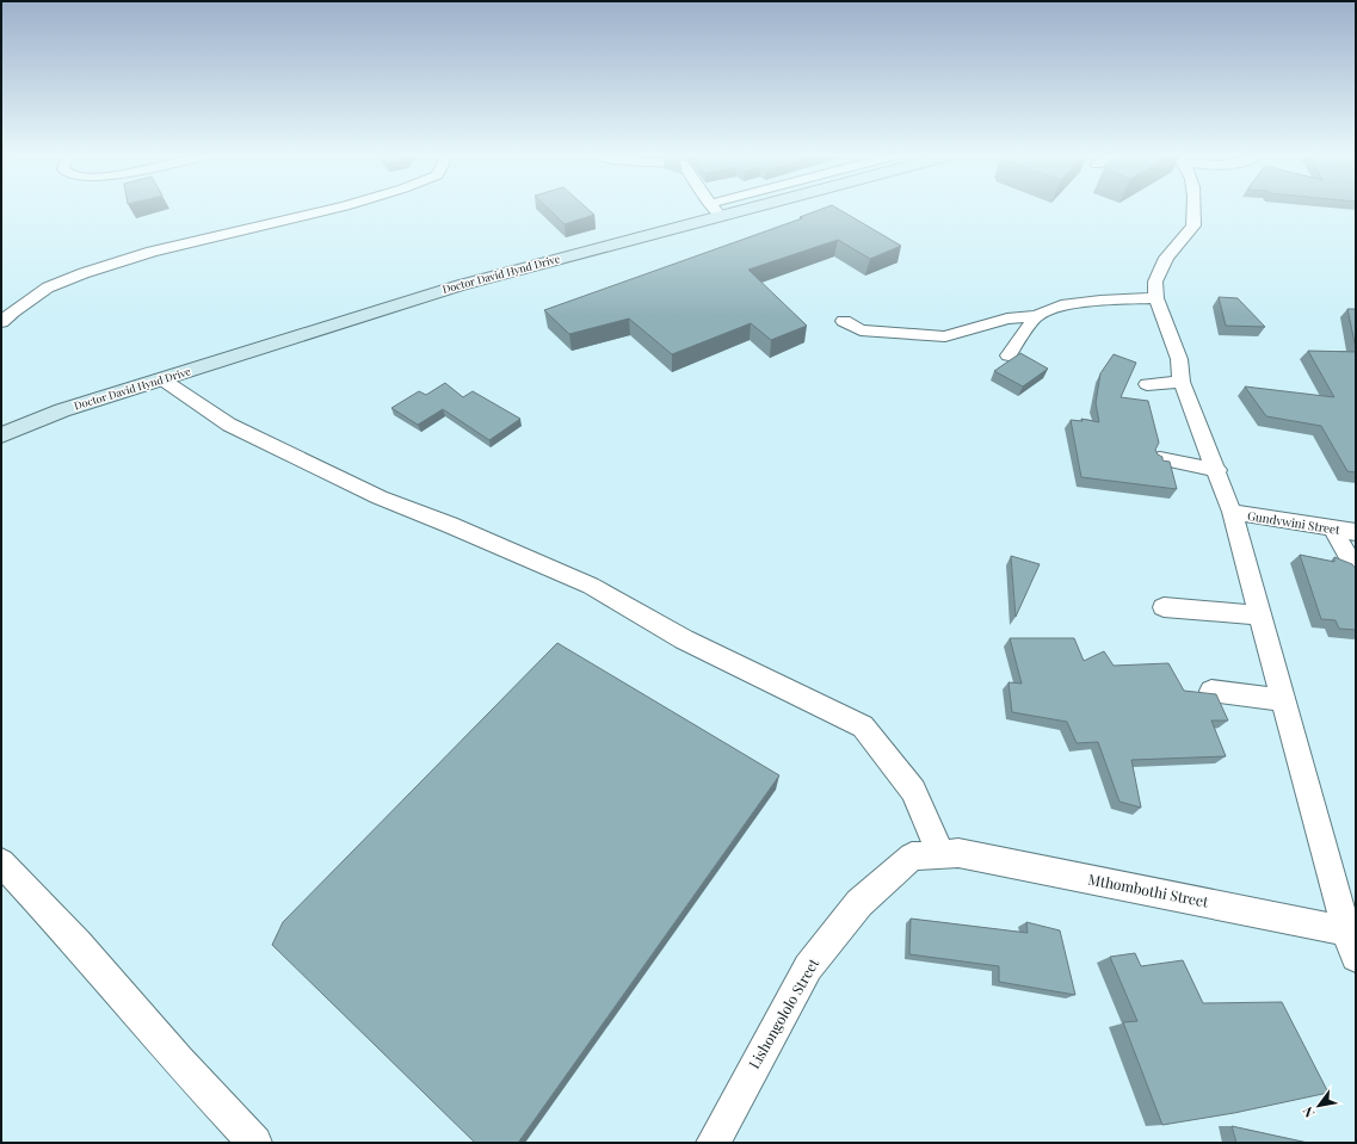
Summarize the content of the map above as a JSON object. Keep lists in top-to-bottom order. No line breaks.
{"streets":{"main road":["Doctor David Hynd Drive"],"street":["Gundvwini Street","Mthombothi Street","Lishongololo Street"]},"crossings":[["Mthombothi Street","Lishongololo Street"]],"north":"bottom left"}
